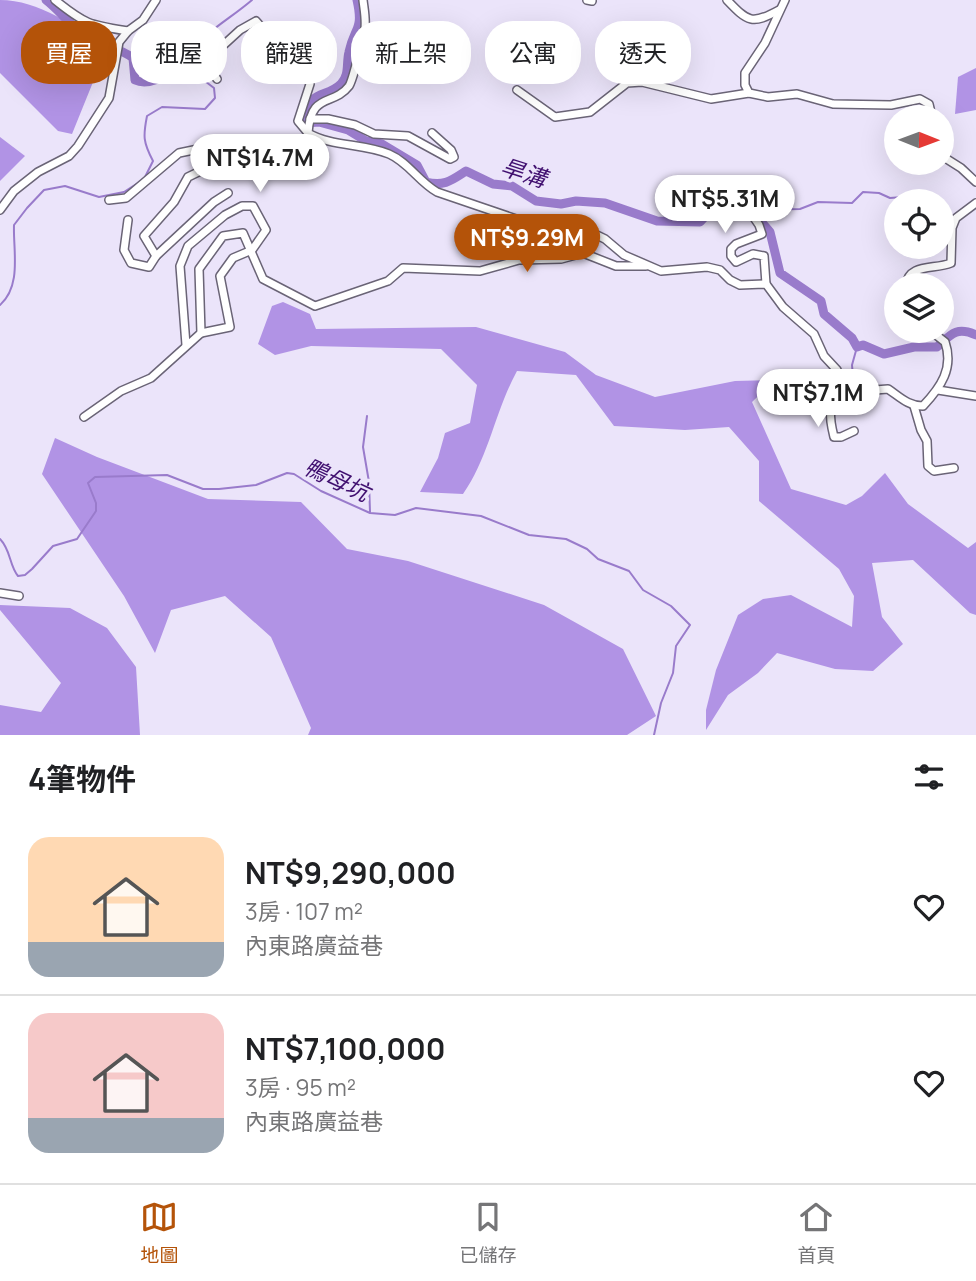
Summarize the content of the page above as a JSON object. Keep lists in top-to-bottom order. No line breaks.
{"water":["旱溝","鴨母坑"],"north":"right","page":{"chip":["買屋","租屋","篩選","新上架","公寓","透天"],"price":["NT$14.7M","NT$5.31M","NT$9.29M","NT$7.1M"],"heading":"4筆物件","list":[{"name":"NT$9,290,000","note":"3房 · 107 m² · 內東路廣益巷"},{"name":"NT$7,100,000","note":"3房 · 95 m² · 內東路廣益巷"}],"tabs":["地圖","已儲存","首頁"]}}
